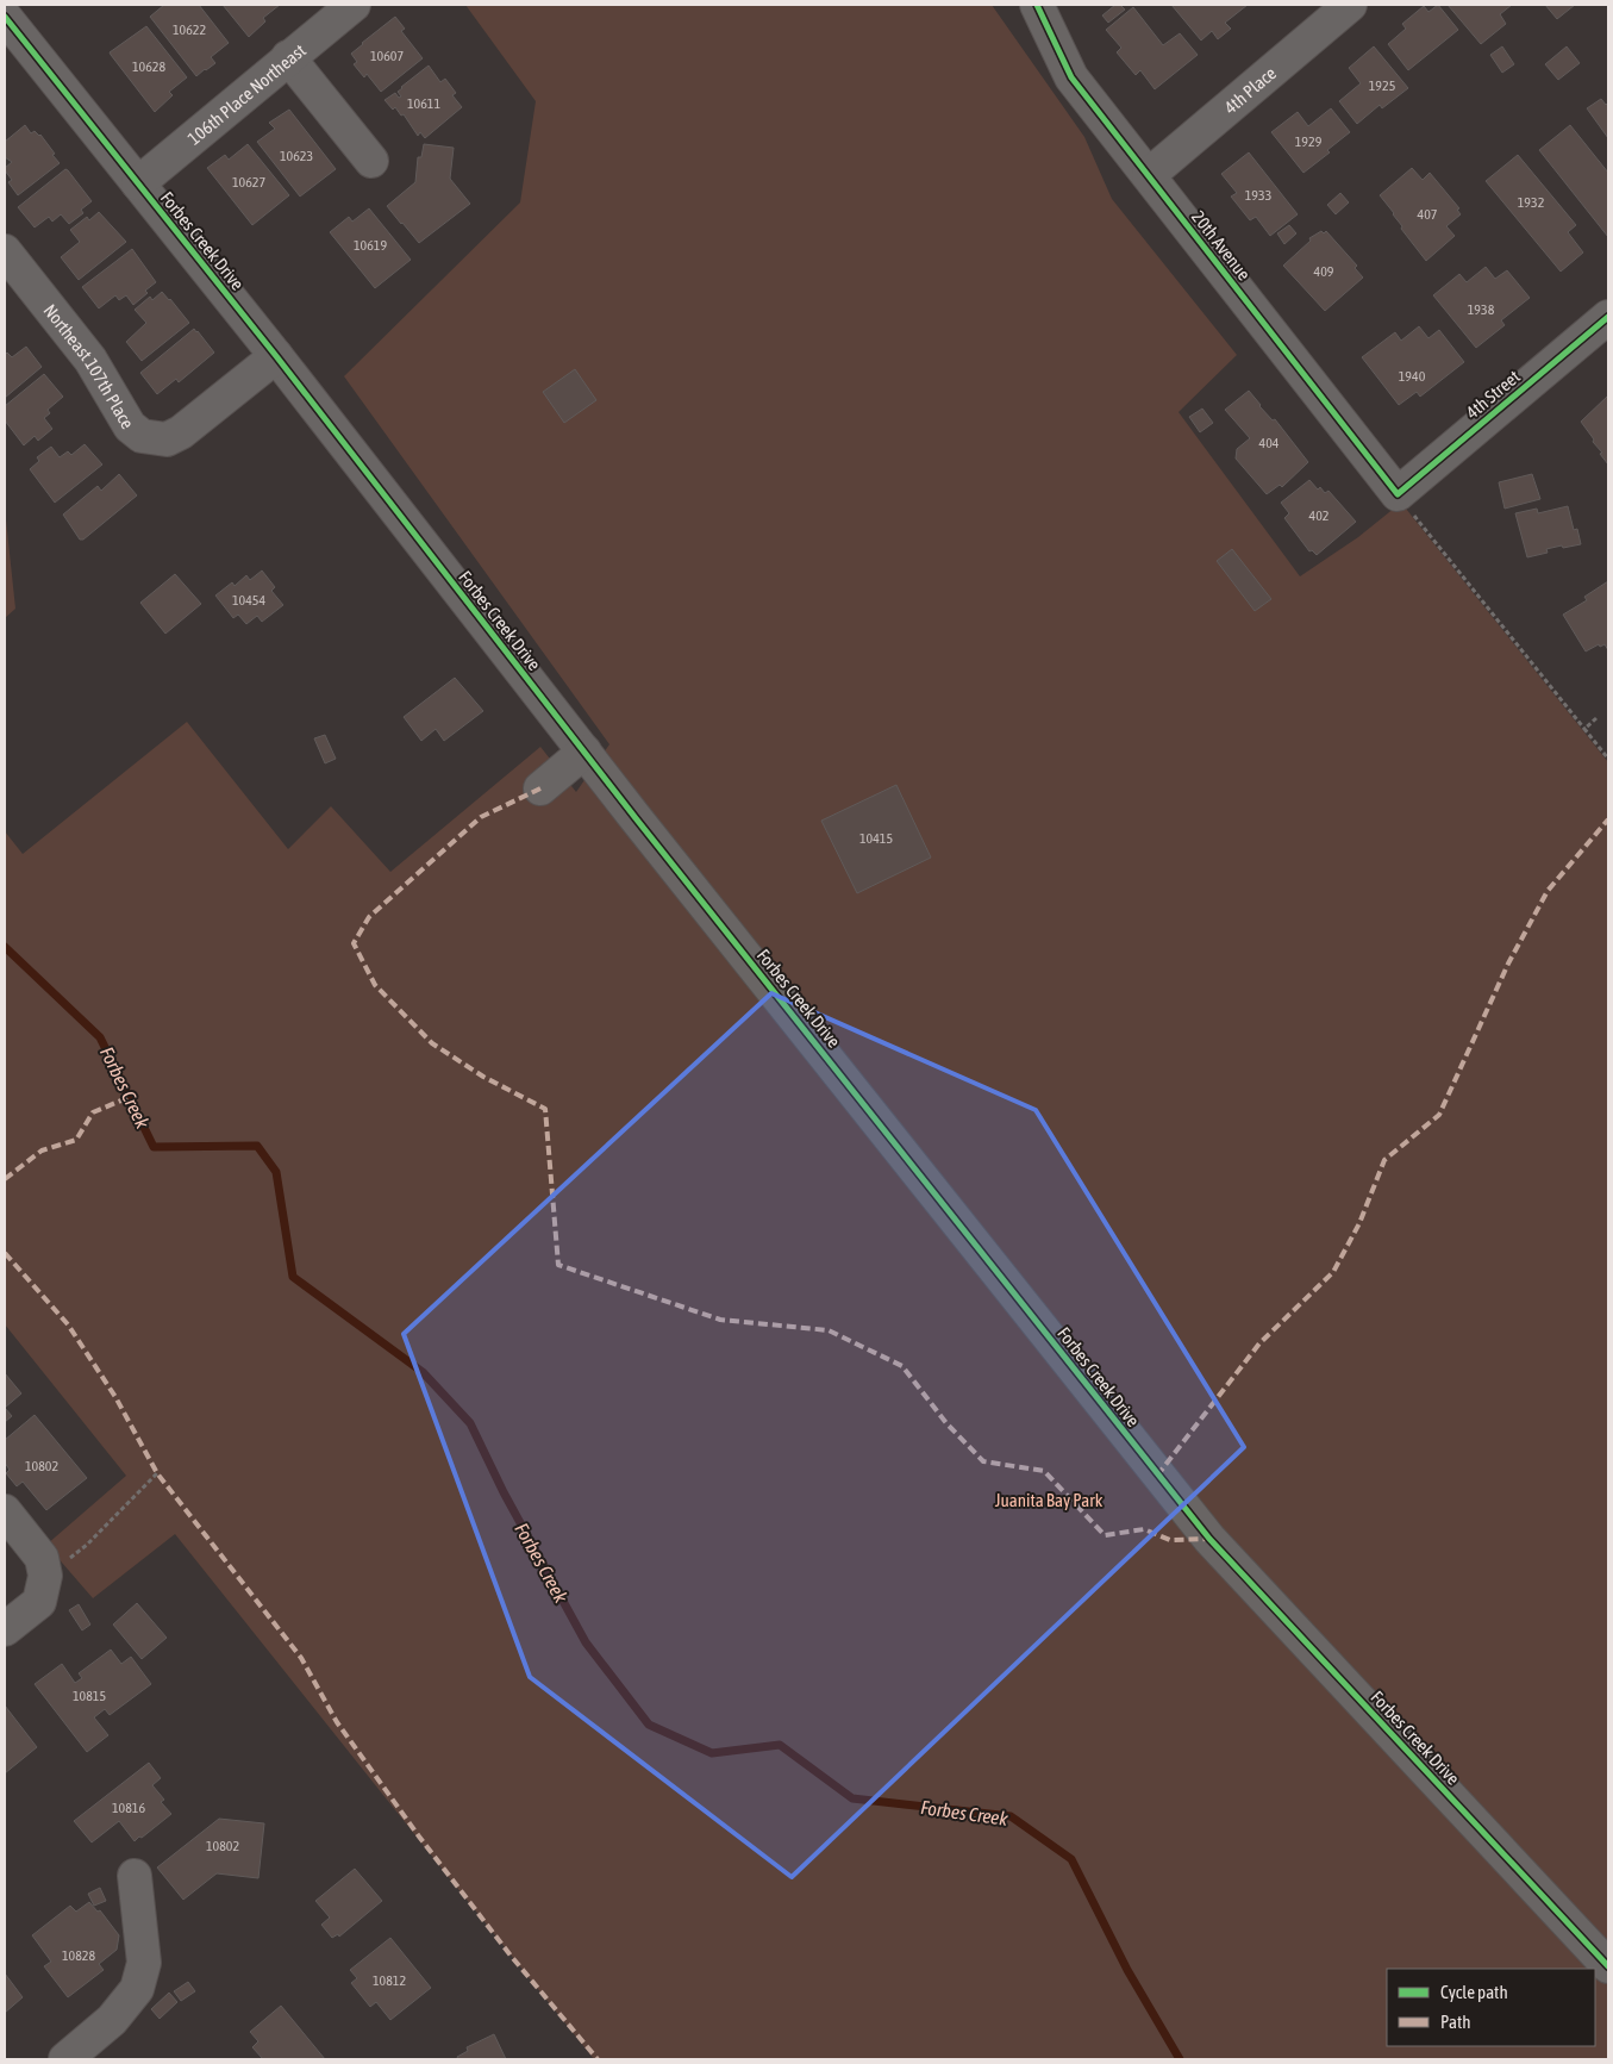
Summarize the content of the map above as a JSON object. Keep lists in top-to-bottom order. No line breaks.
{"streets":{"street":["4th Place","106th Place Northeast","Forbes Creek Drive","20th Avenue","Northeast 107th Place","4th Street"]},"crossings":[["4th Place","20th Avenue"],["106th Place Northeast","Forbes Creek Drive"],["Forbes Creek Drive","Northeast 107th Place"],["20th Avenue","4th Street"]],"water":["Forbes Creek"],"parks":["Juanita Bay Park"],"house_numbers":["10622","10607","10628","1925","10611","1929","10623","10627","1933","1932","407","10619","409","1938","1940","404","402","10454","10415","10802","10815","10816","10802","10828","10812"],"legend":["Cycle path","Path"]}
